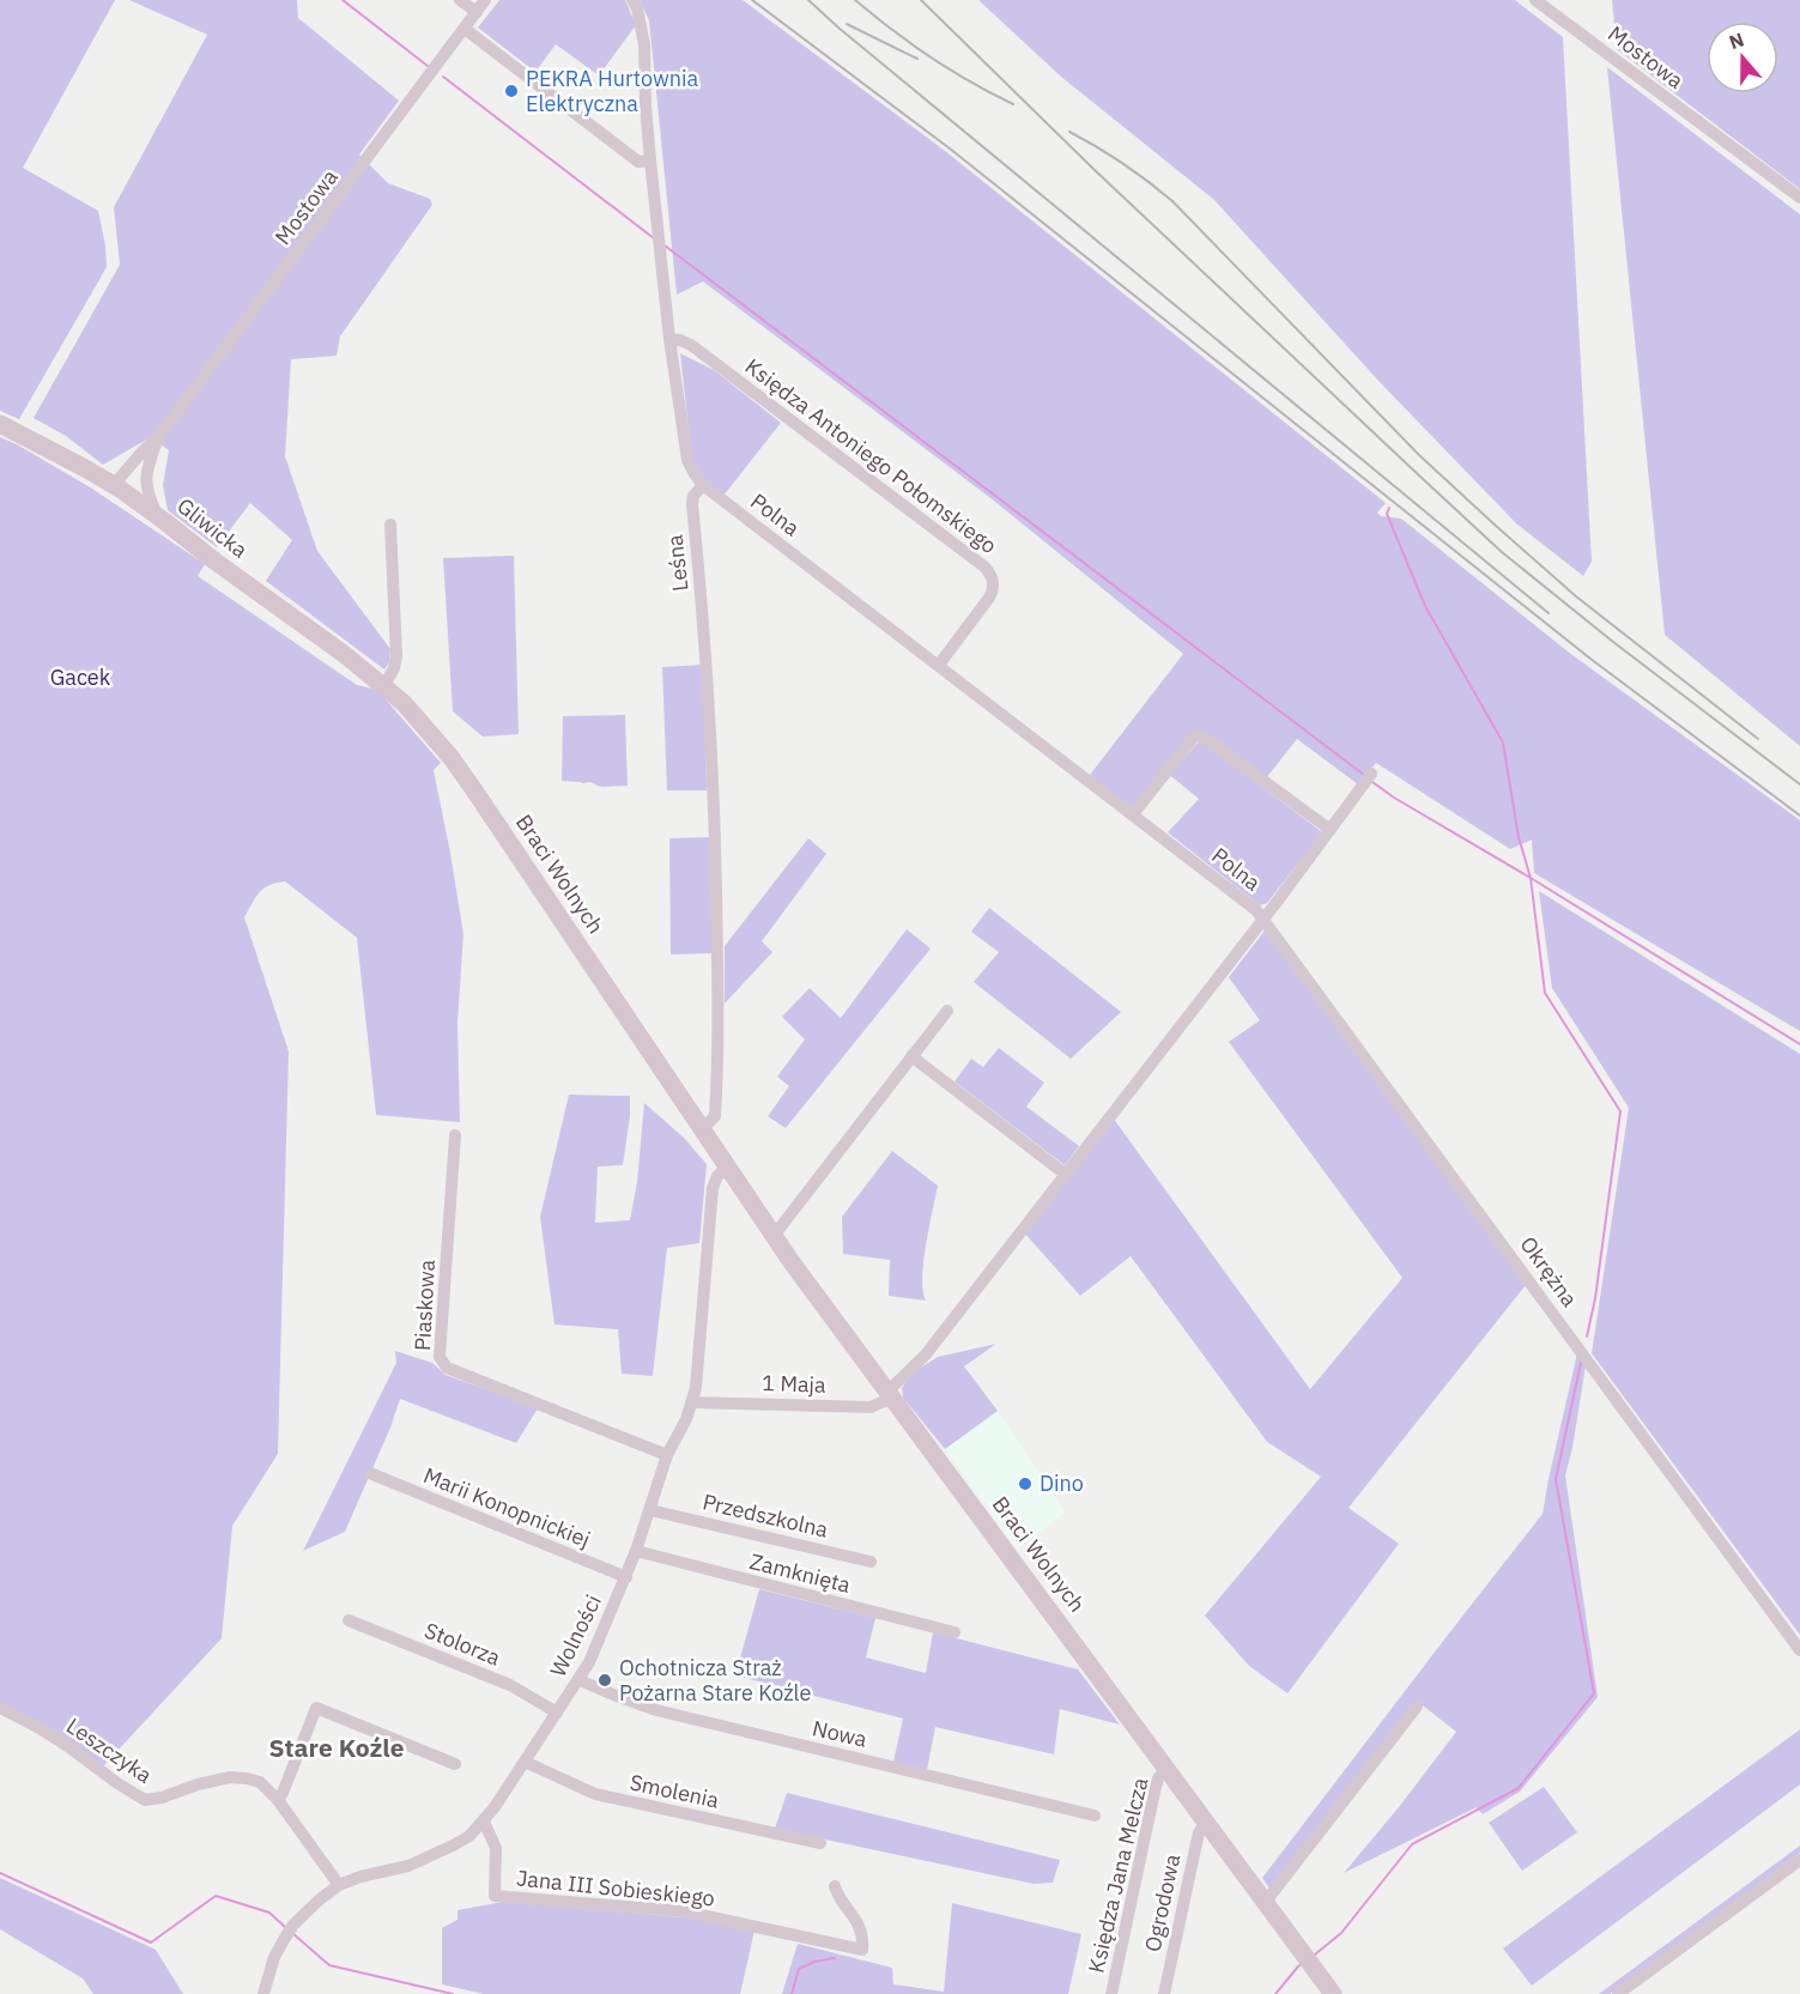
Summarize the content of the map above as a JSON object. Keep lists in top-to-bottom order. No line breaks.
{"streets":{"main road":["Gliwicka","Braci Wolnych"],"street":["Mostowa","Księdza Antoniego Połomskiego","Polna","Leśna","Okrężna","Piaskowa","1 Maja","Marii Konopnickiej","Przedszkolna","Zamknięta","Wolności","Stolorza","Nowa","Leszczyka","Smolenia","Księdza Jana Melcza","Jana III Sobieskiego","Ogrodowa"]},"crossings":[["Mostowa","Gliwicka"],["Księdza Antoniego Połomskiego","Polna"],["Polna","Leśna"],["Polna","Braci Wolnych"],["Polna","Okrężna"],["Polna","1 Maja"],["Gliwicka","Braci Wolnych"],["Leśna","Braci Wolnych"],["Braci Wolnych","1 Maja"],["Braci Wolnych","Wolności"],["Braci Wolnych","Księdza Jana Melcza"],["Braci Wolnych","Ogrodowa"],["Piaskowa","Wolności"],["1 Maja","Wolności"],["Marii Konopnickiej","Wolności"],["Przedszkolna","Wolności"],["Zamknięta","Wolności"],["Wolności","Stolorza"],["Wolności","Nowa"],["Wolności","Leszczyka"],["Wolności","Smolenia"],["Wolności","Jana III Sobieskiego"]],"districts":["Stare Koźle"],"parks":["Gacek"],"places":["PEKRA Hurtownia Elektryczna","Dino","Ochotnicza Straż Pożarna Stare Koźle"],"north":"top"}
